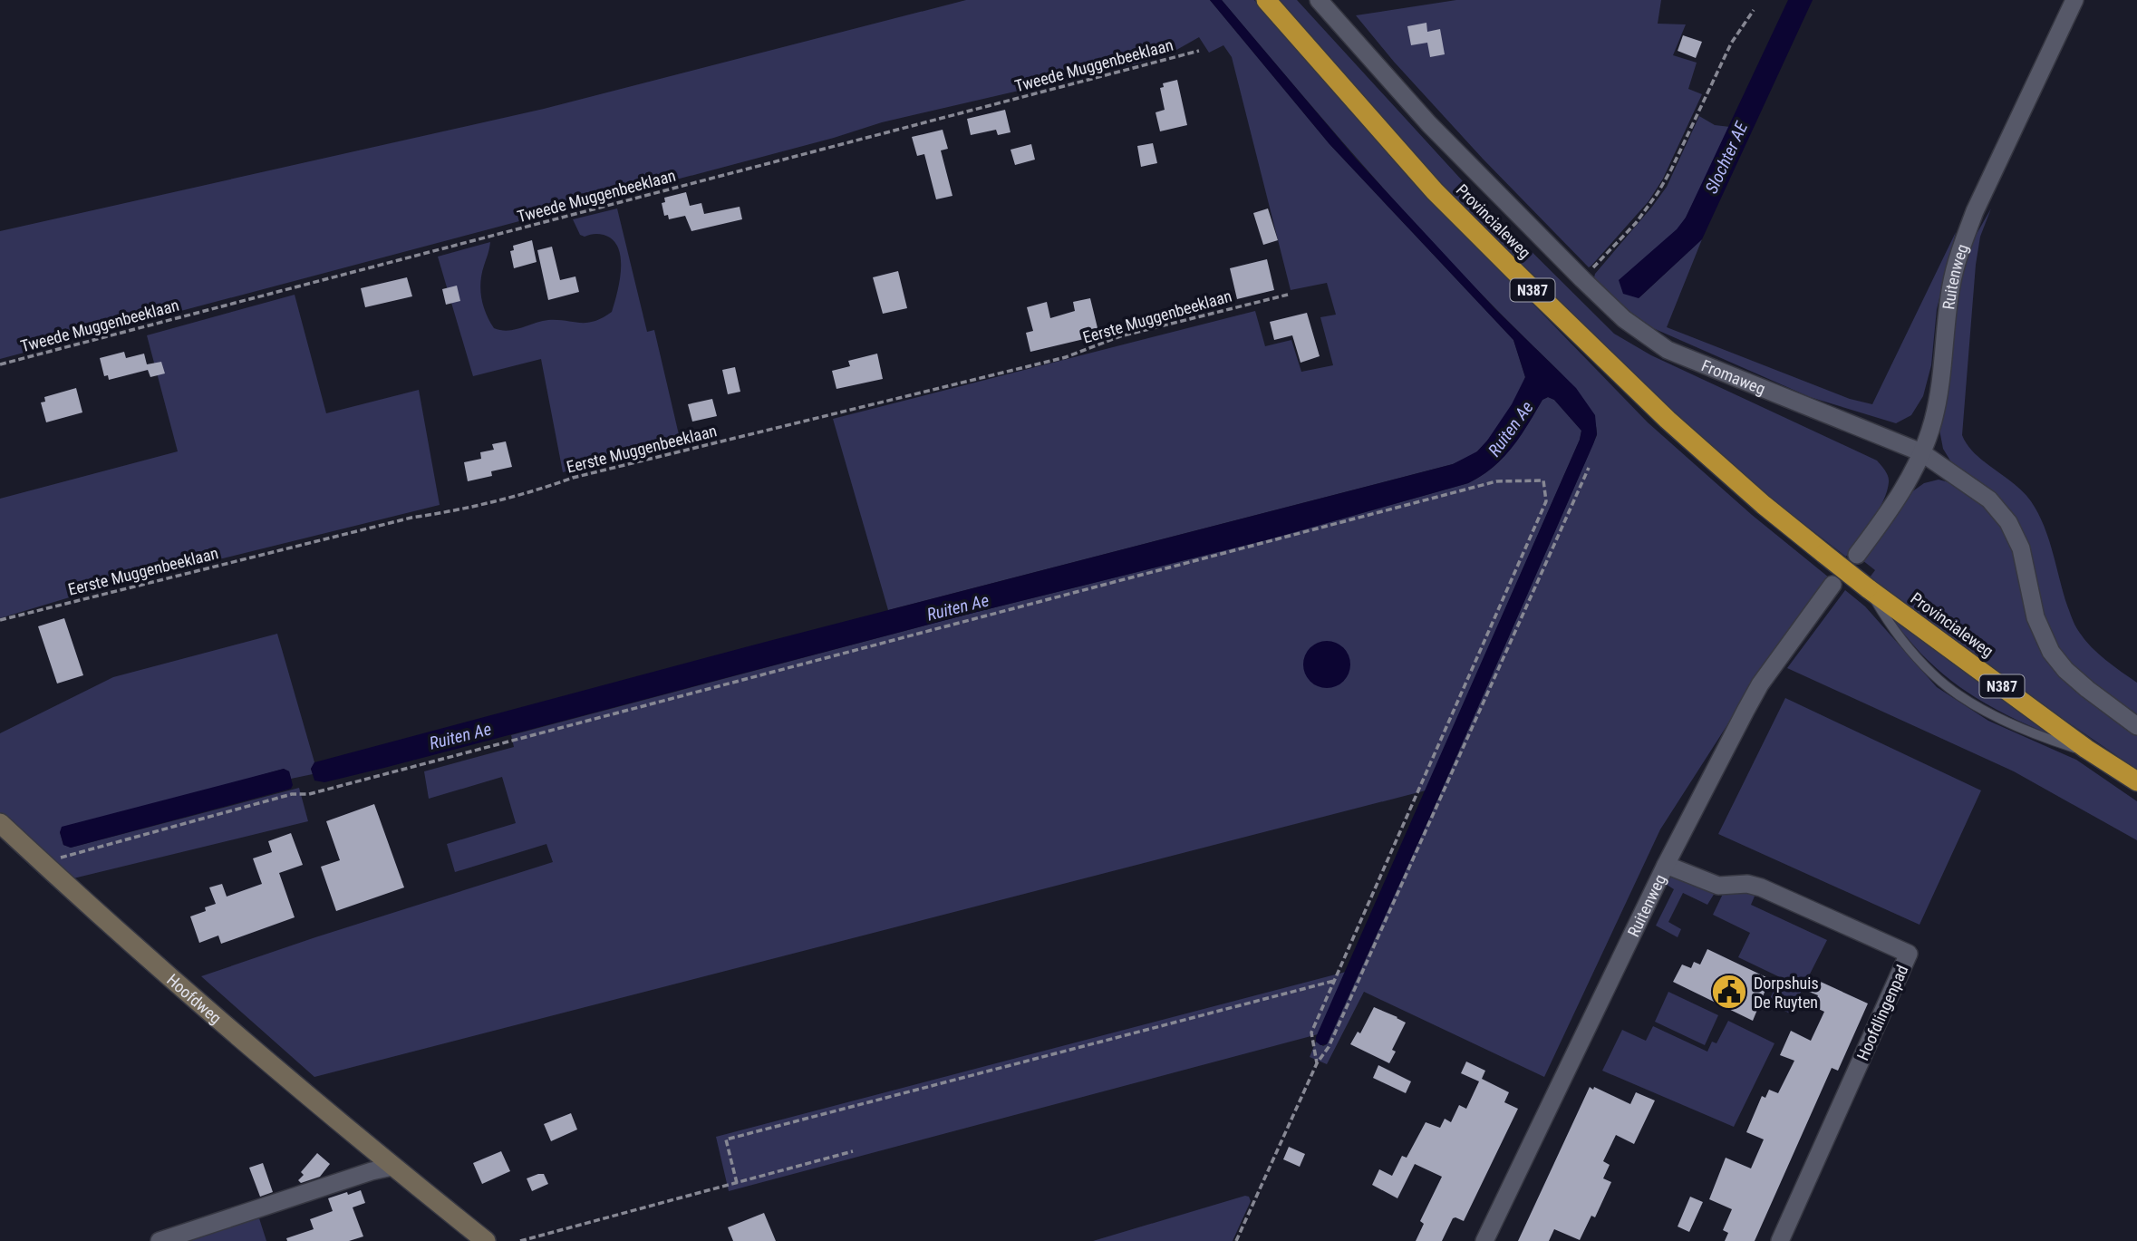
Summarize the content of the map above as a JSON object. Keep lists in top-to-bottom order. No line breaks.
{"streets":{"highway":["Provincialeweg","N387"],"main road":["Hoofdweg"],"street":["Ruitenweg","Fromaweg","Hoofdlingenpad"],"path":["Tweede Muggenbeeklaan","Eerste Muggenbeeklaan"]},"crossings":[["Ruitenweg","Fromaweg"],["Ruitenweg","Hoofdlingenpad"]],"water":["Slochter AE","Ruiten Ae"],"places":{"public building":["Dorpshuis De Ruyten"]}}
